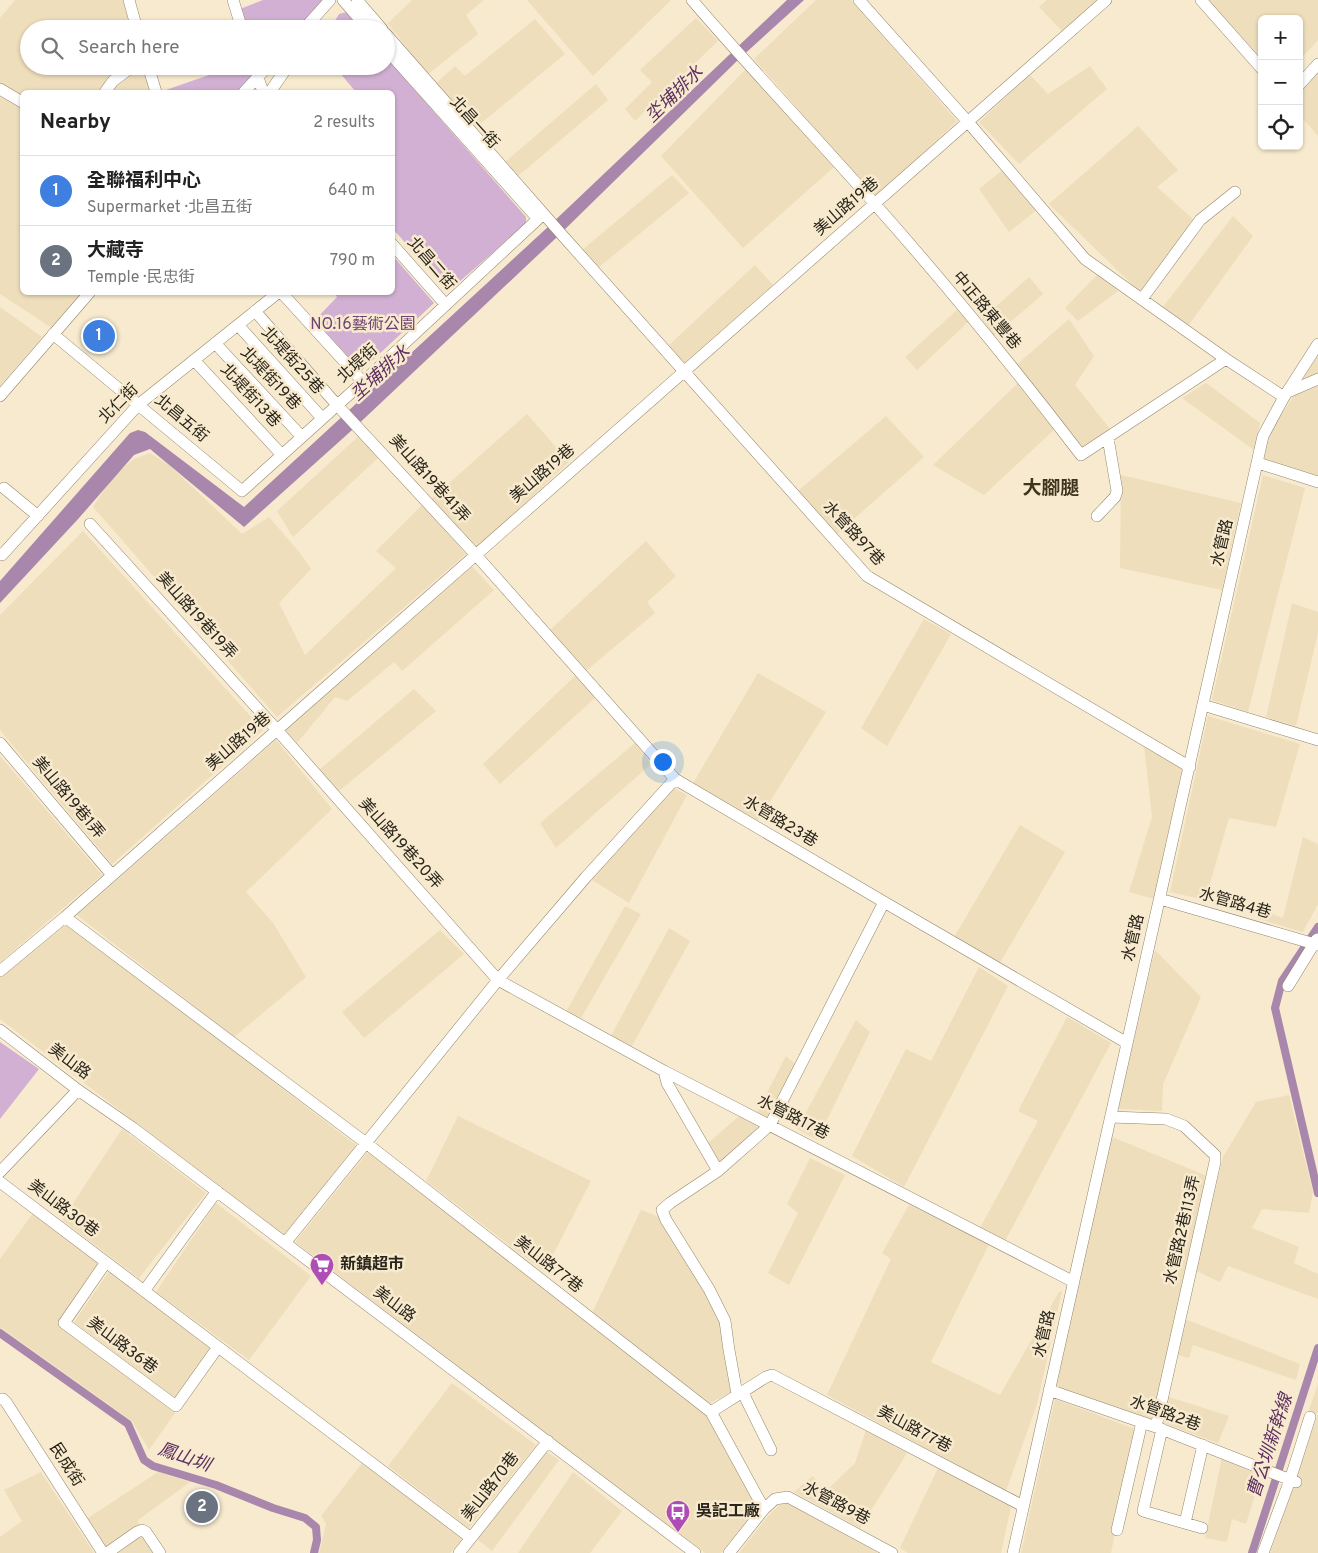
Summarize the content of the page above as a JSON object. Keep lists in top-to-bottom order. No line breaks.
{"streets":{"street":["北昌一街","美山路19巷","北昌二街","中正路東豐巷","北堤街25巷","北堤街","北堤街19巷","北堤街13巷","北仁街","北昌五街","美山路19巷41弄","水管路97巷","水管路","美山路19巷19弄","美山路19巷1弄","水管路23巷","美山路19巷20弄","水管路4巷","美山路","水管路17巷","美山路30巷","水管路2巷113弄","美山路77巷","美山路36巷","水管路2巷","民成街","美山路70巷","水管路9巷"]},"crossings":[["北昌一街","北堤街"],["北昌一街","水管路97巷"],["美山路19巷","中正路東豐巷"],["美山路19巷","美山路19巷41弄"],["美山路19巷","水管路97巷"],["美山路19巷","美山路19巷19弄"],["美山路19巷","美山路19巷1弄"],["美山路19巷","水管路23巷"],["美山路19巷","美山路19巷20弄"],["美山路19巷","美山路77巷"],["北昌二街","北堤街"],["北堤街25巷","北堤街"],["北堤街25巷","北仁街"],["北堤街","北堤街19巷"],["北堤街","北堤街13巷"],["北堤街","北昌五街"],["北堤街","美山路19巷41弄"],["北堤街","水管路97巷"],["北堤街19巷","北仁街"],["北堤街13巷","北仁街"],["北仁街","北昌五街"],["北仁街","美山路19巷41弄"],["美山路19巷41弄","水管路23巷"],["水管路97巷","水管路"],["水管路","水管路23巷"],["水管路","水管路4巷"],["水管路","水管路17巷"],["水管路","水管路2巷113弄"],["水管路","美山路77巷"],["水管路","水管路2巷"],["美山路19巷19弄","美山路19巷20弄"],["美山路19巷20弄","水管路17巷"],["美山路","美山路70巷"],["美山路30巷","美山路36巷"],["水管路2巷113弄","水管路2巷"],["美山路77巷","水管路9巷"]],"districts":["大腳腿"],"water":["坔埔排水","曹公圳新幹線","鳳山圳"],"parks":["NO.16藝術公園"],"places":{"supermarket":["新鎮超市"],"bus stop":["吳記工廠"]},"page":{"map_buttons":["+","−"],"search":"Search here","heading":["Nearby","2 results"],"list":[{"mark":"1","name":"全聯福利中心","note":"Supermarket · 北昌五街","value":"640 m"},{"mark":"2","name":"大藏寺","note":"Temple · 民忠街","value":"790 m"}],"pins":["1","2"]}}
